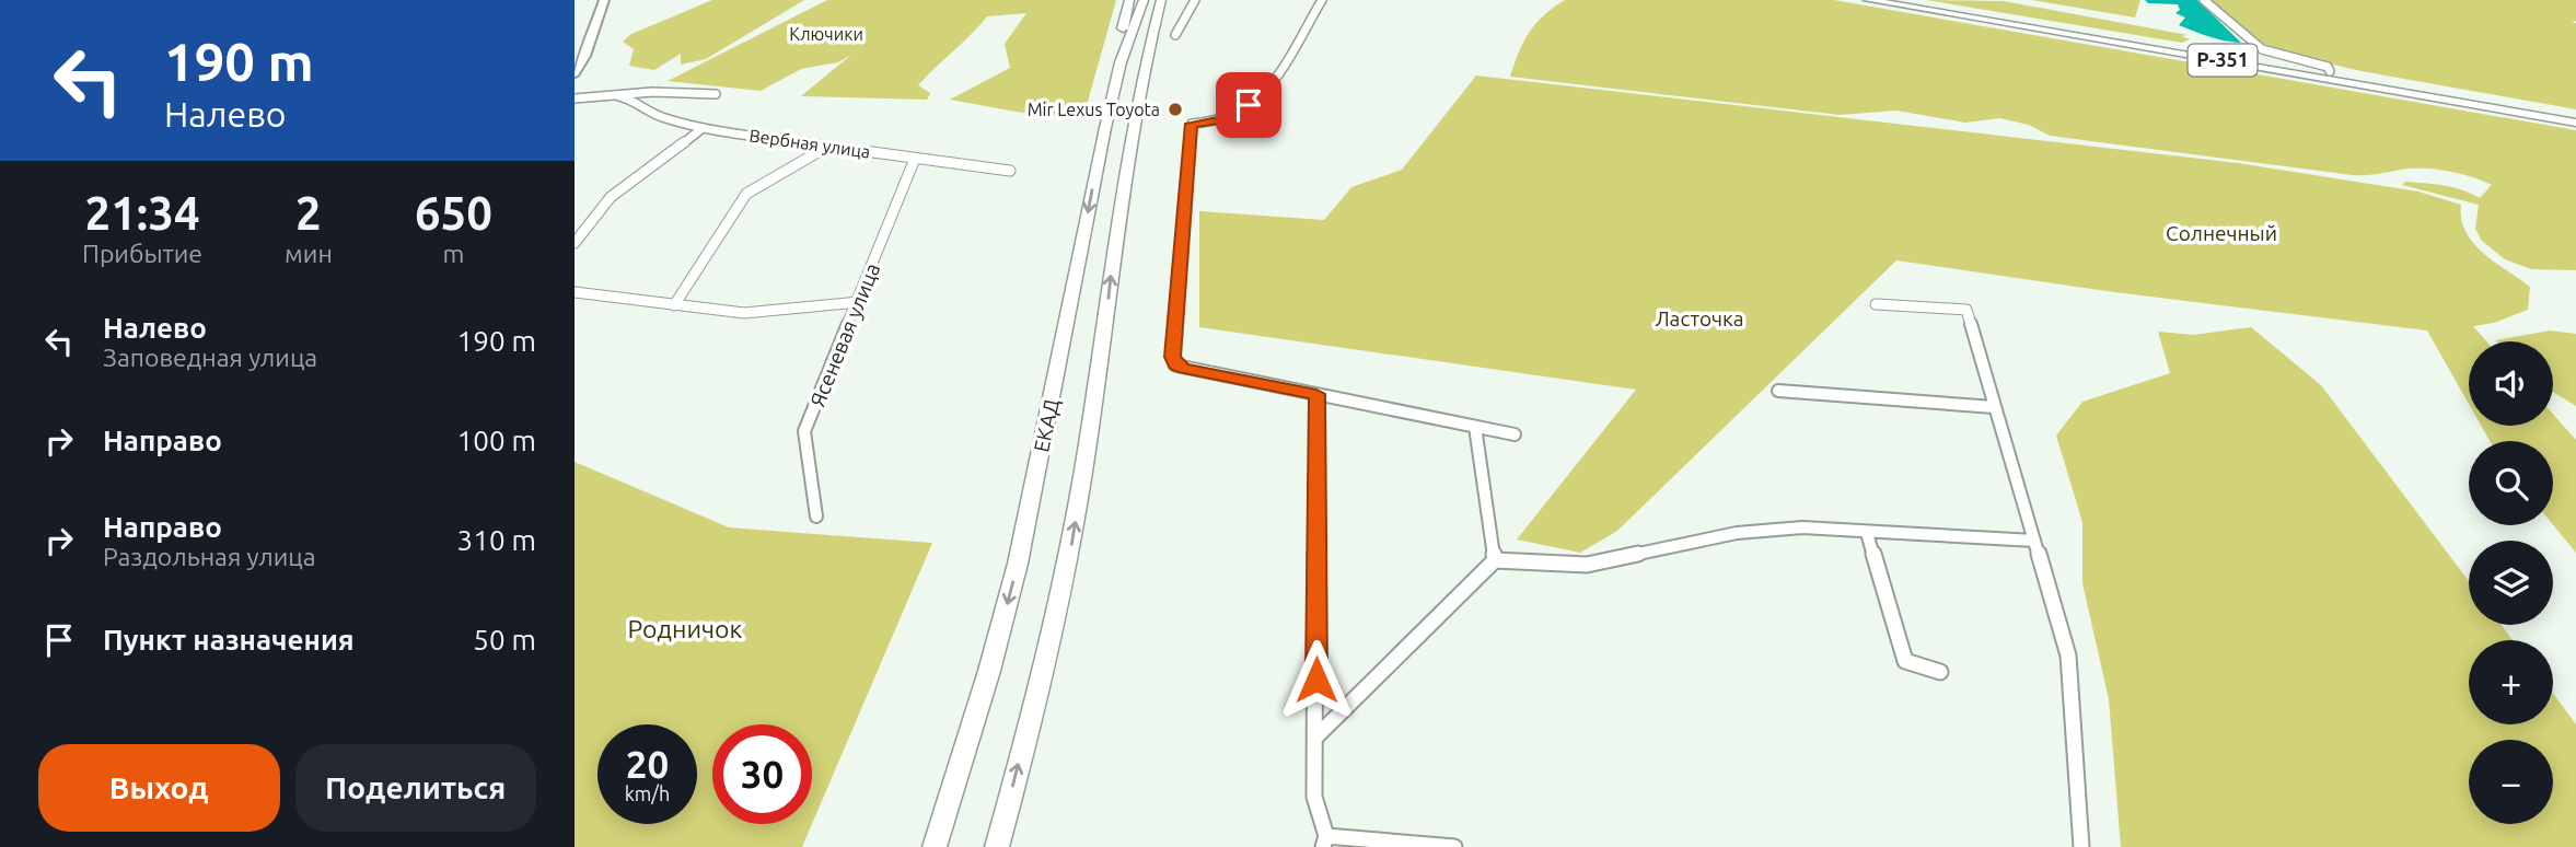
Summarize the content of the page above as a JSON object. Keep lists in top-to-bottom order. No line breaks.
{"streets":{"highway":["Р-351","ЕКАД"],"street":["Вербная улица","Ясеневая улица"]},"crossings":[["Вербная улица","Ясеневая улица"]],"parks":["Ключики","Солнечный","Ласточка","Родничок"],"places":["Mir Lexus Toyota"],"page":{"turn":["190 m","Налево"],"eta":["21:34","Прибытие","2","мин","650","m"],"list":[{"name":"Налево","note":"Заповедная улица","value":"190 m"},{"name":"Направо","value":"100 m"},{"name":"Направо","note":"Раздольная улица","value":"310 m"},{"name":"Пункт назначения","value":"50 m"}],"map_buttons":["+","−"],"speed":"20 km/h","limit":"30","buttons":["Выход","Поделиться"]}}
